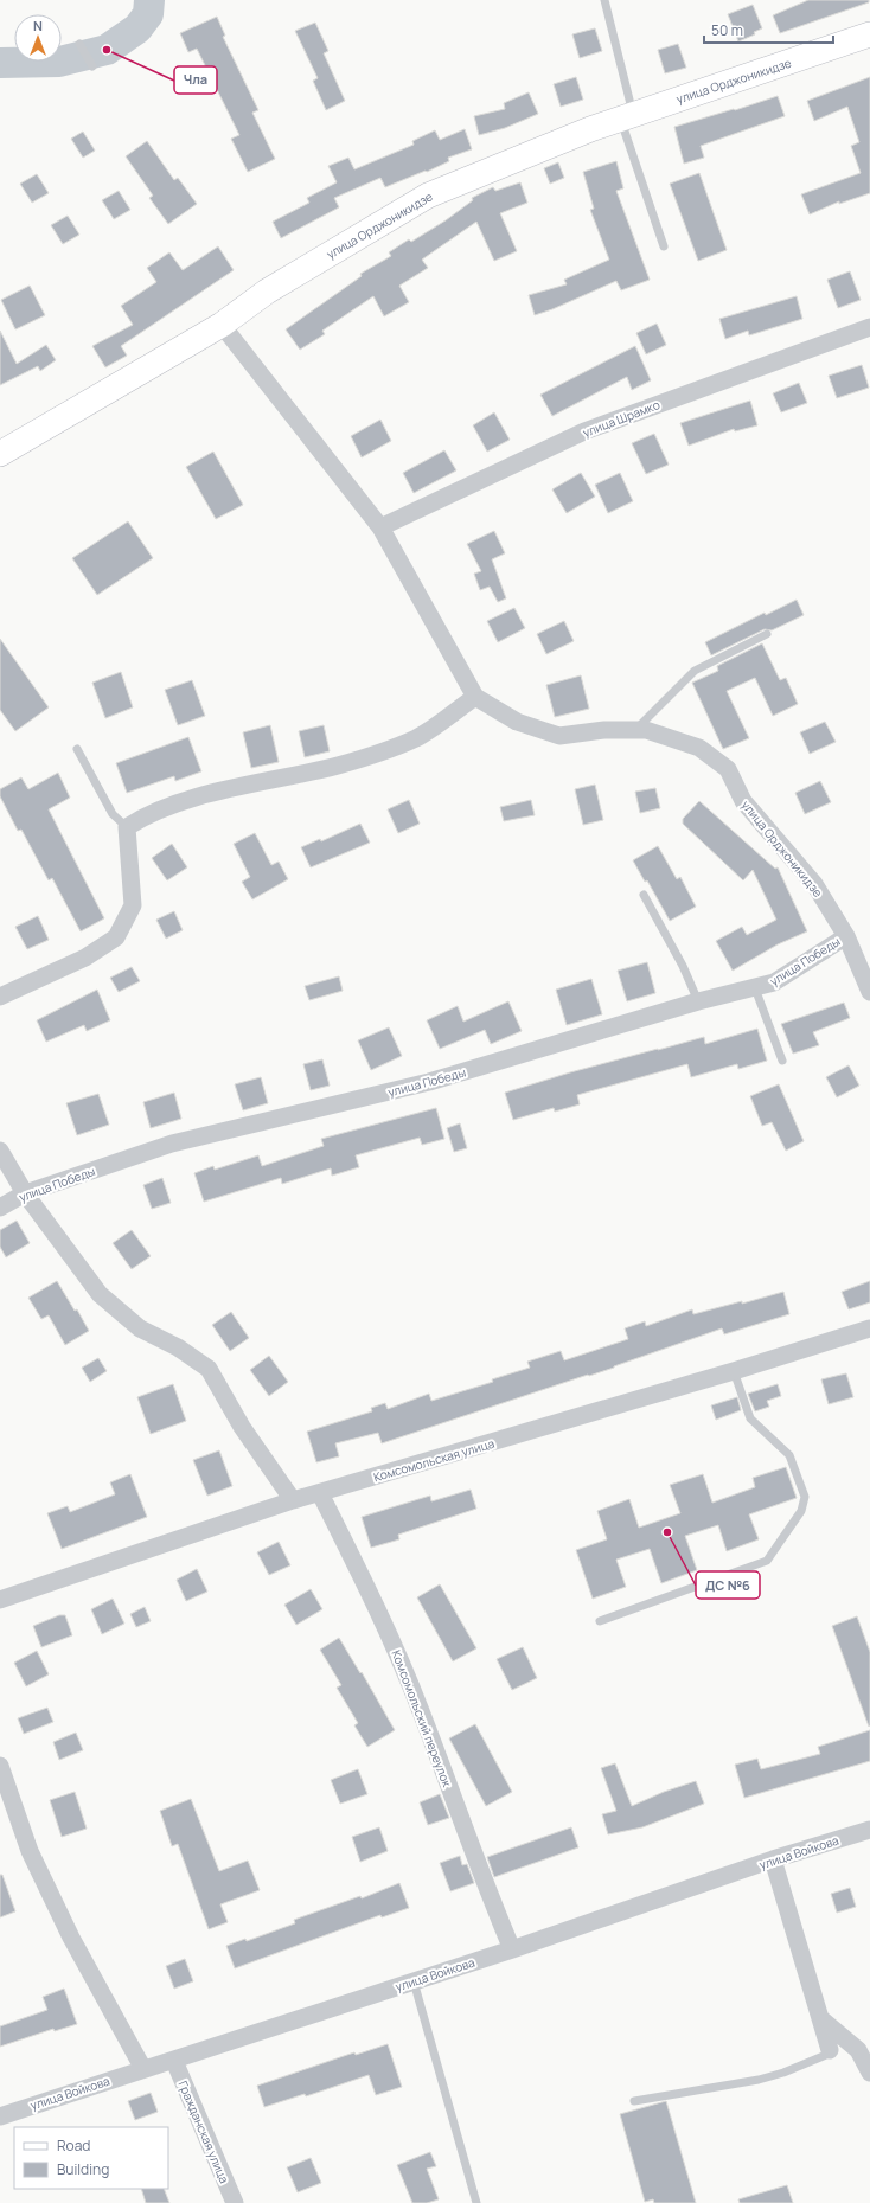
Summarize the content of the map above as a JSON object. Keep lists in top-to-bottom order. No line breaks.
{"streets":{"street":["улица Орджоникидзе","улица Шрамко","улица Победы","Комсомольская улица","Комсомольский переулок","улица Войкова","Гражданская улица"]},"crossings":[["улица Орджоникидзе","улица Победы"],["Комсомольская улица","Комсомольский переулок"],["Комсомольский переулок","улица Войкова"],["улица Войкова","Гражданская улица"]],"places":["Чла","ДС №6"],"legend":["Road","Building"],"scale_bar":"50 m","north":"top"}
